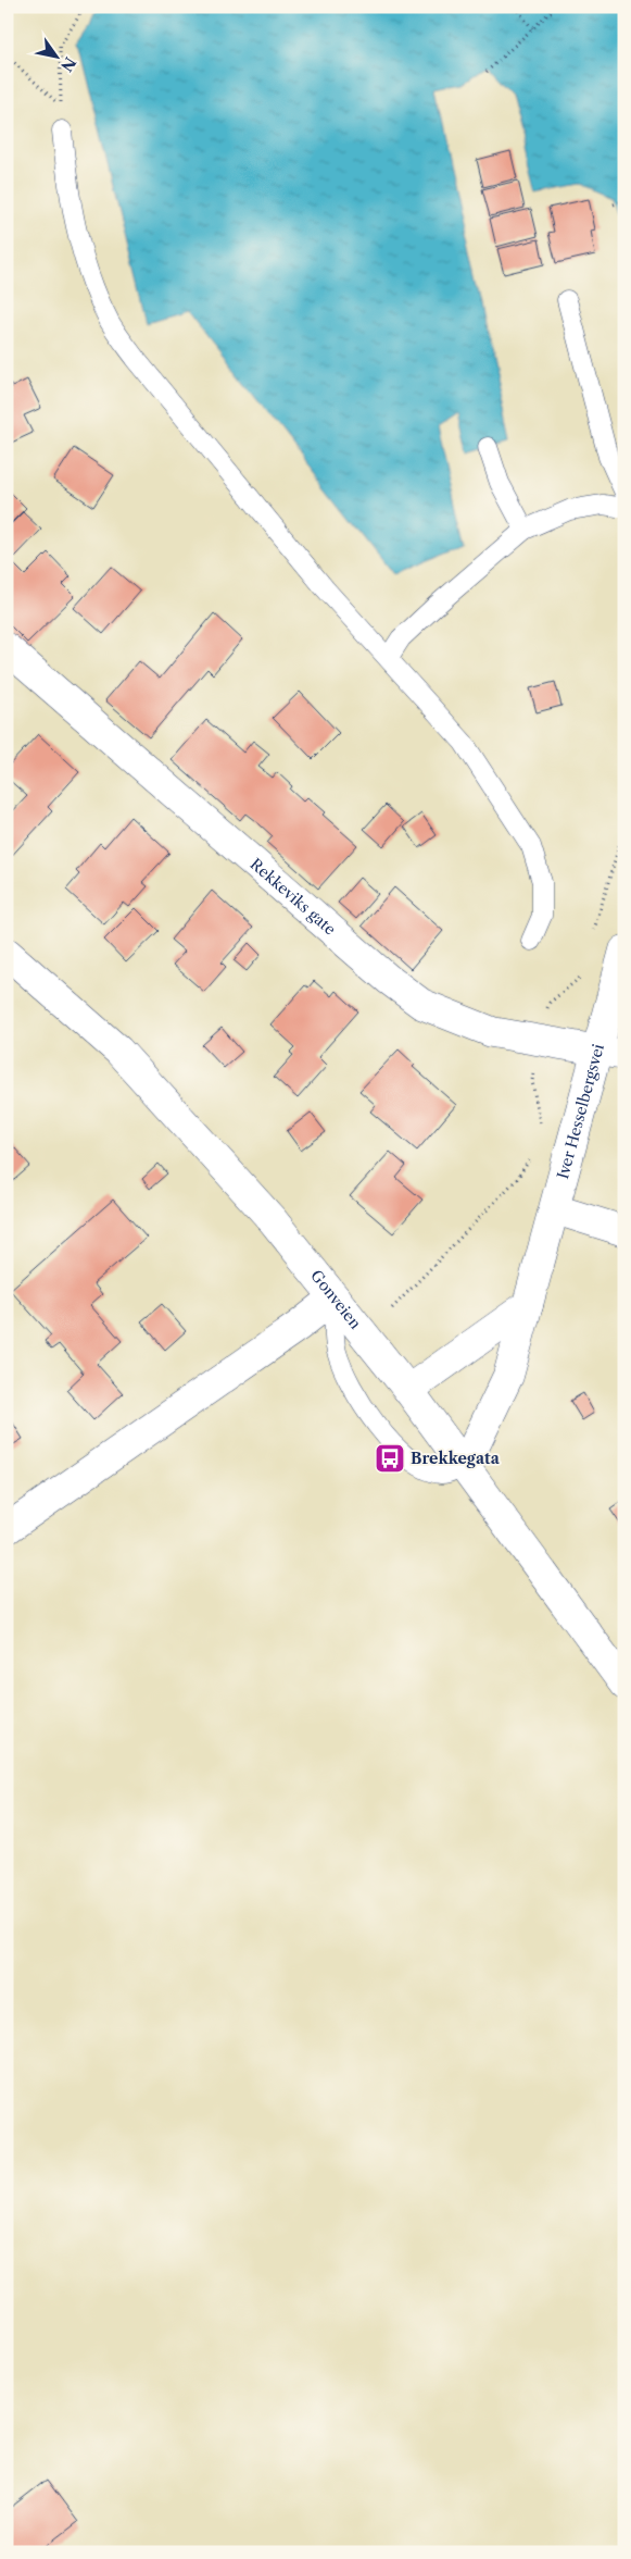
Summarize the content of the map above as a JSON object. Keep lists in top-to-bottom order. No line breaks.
{"streets":{"street":["Rekkeviks gate","Iver Hesselbergsvei","Gonveien"]},"crossings":[["Rekkeviks gate","Iver Hesselbergsvei"],["Iver Hesselbergsvei","Gonveien"]],"places":{"bus stop":["Brekkegata"]},"north":"bottom right"}
